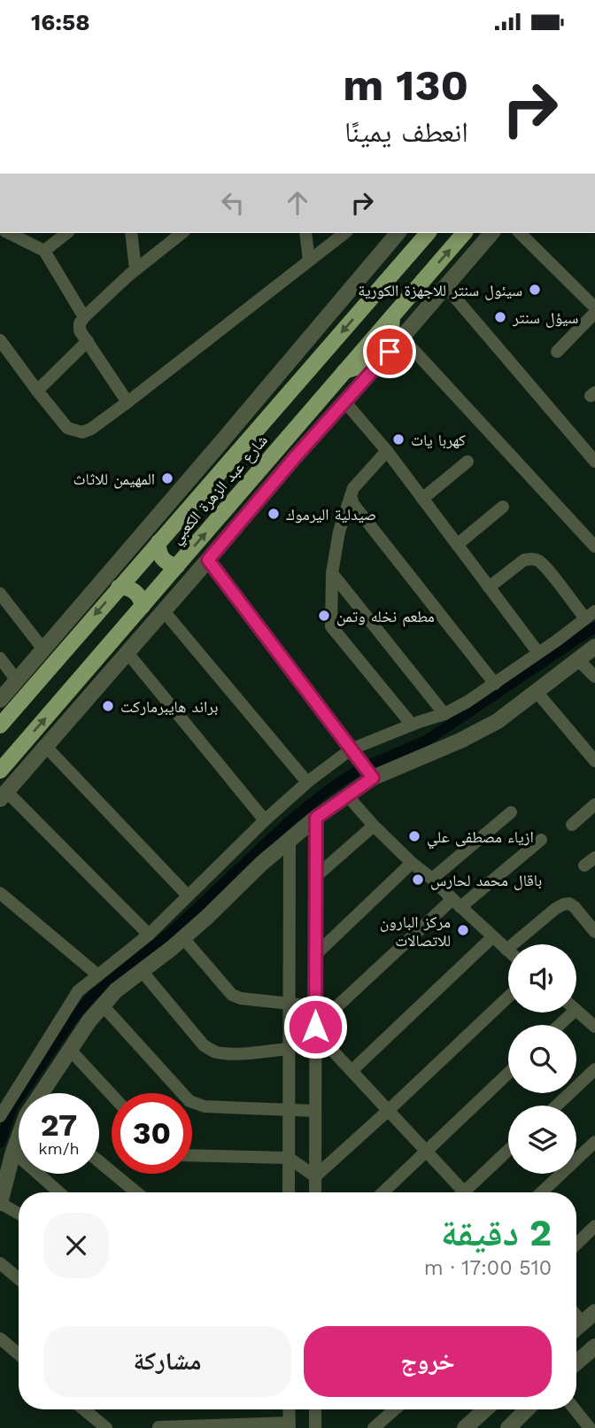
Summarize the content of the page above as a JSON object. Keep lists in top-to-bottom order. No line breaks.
{"streets":{"main road":["شارع عبد الزهرة الكعبي"]},"places":["سيئول سنتر للاجهزة الكورية","سيؤل سنتر","كهربا يات","المهيمن للاثاث","صيدلية اليرموك","مطعم نخله وتمن","براند هايبرماركت","ازياء مصطفى علي","باقال محمد لحارس","مركز البارون للاتصالات"],"page":{"status":"16:58","turn":["130 m","انعطف يمينًا"],"speed":"27 km/h","limit":"30","heading":["2 دقيقة","510 m · 17:00"],"buttons":["خروج","مشاركة"]}}
